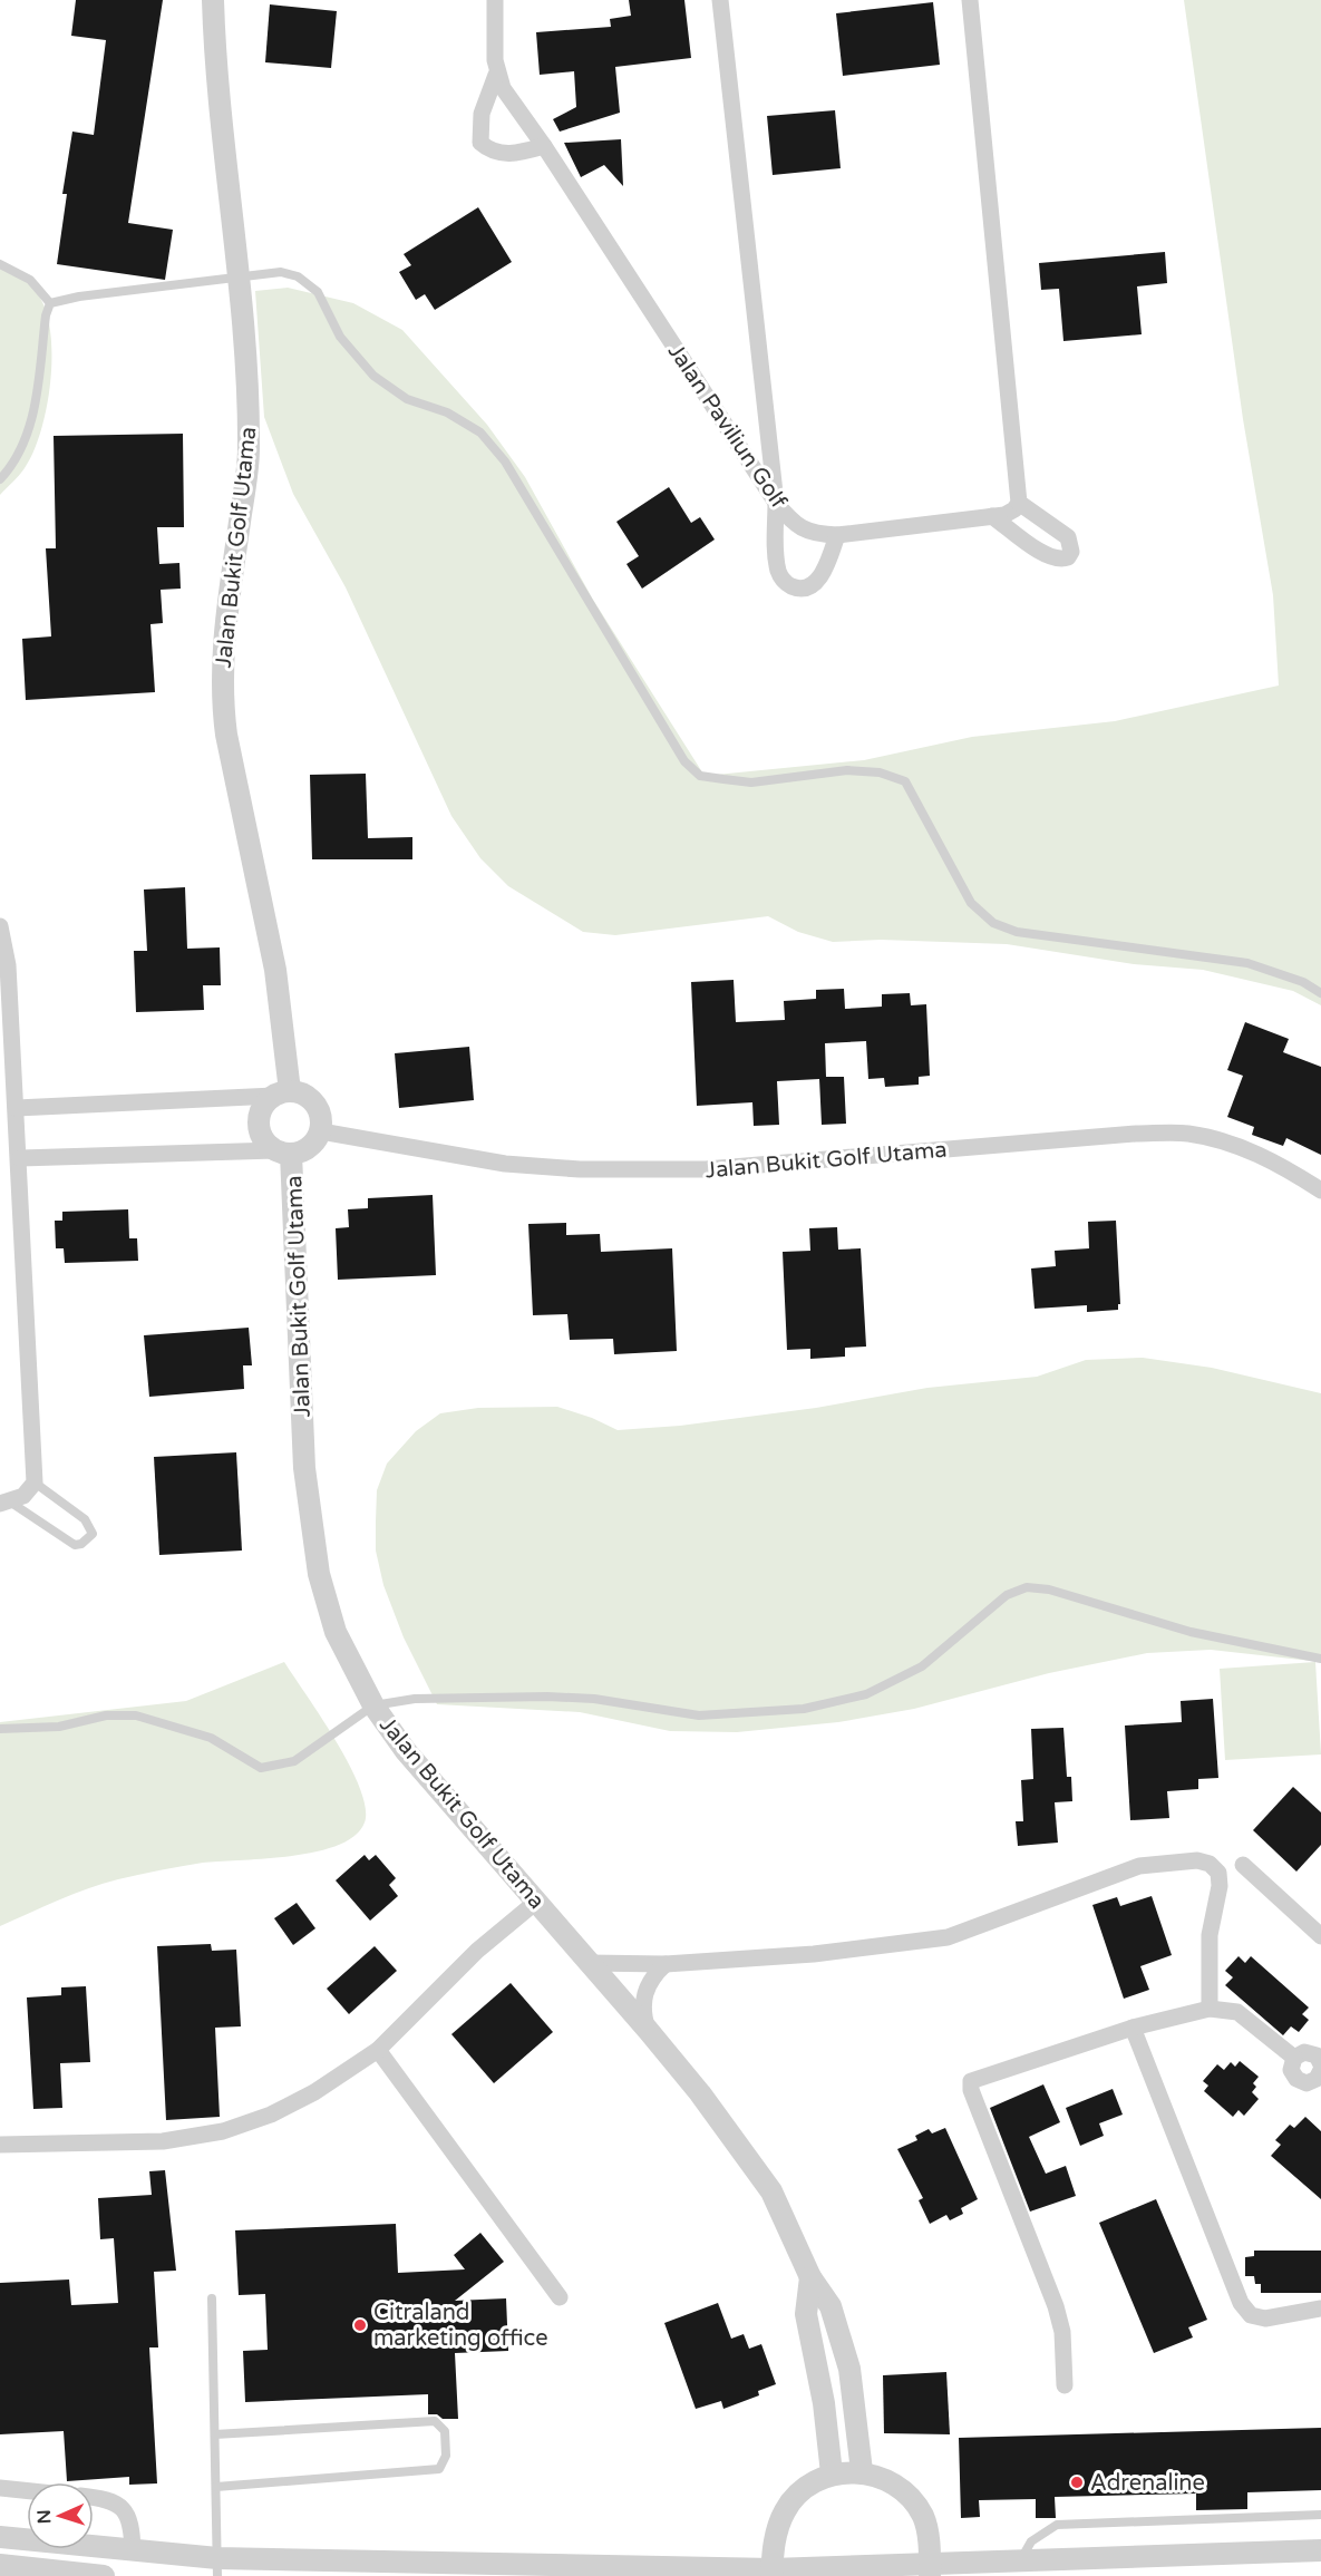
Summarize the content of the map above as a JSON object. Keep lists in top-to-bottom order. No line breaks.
{"streets":{"street":["Jalan Paviliun Golf","Jalan Bukit Golf Utama"]},"places":["Citraland marketing office","Adrenaline"],"north":"left"}
